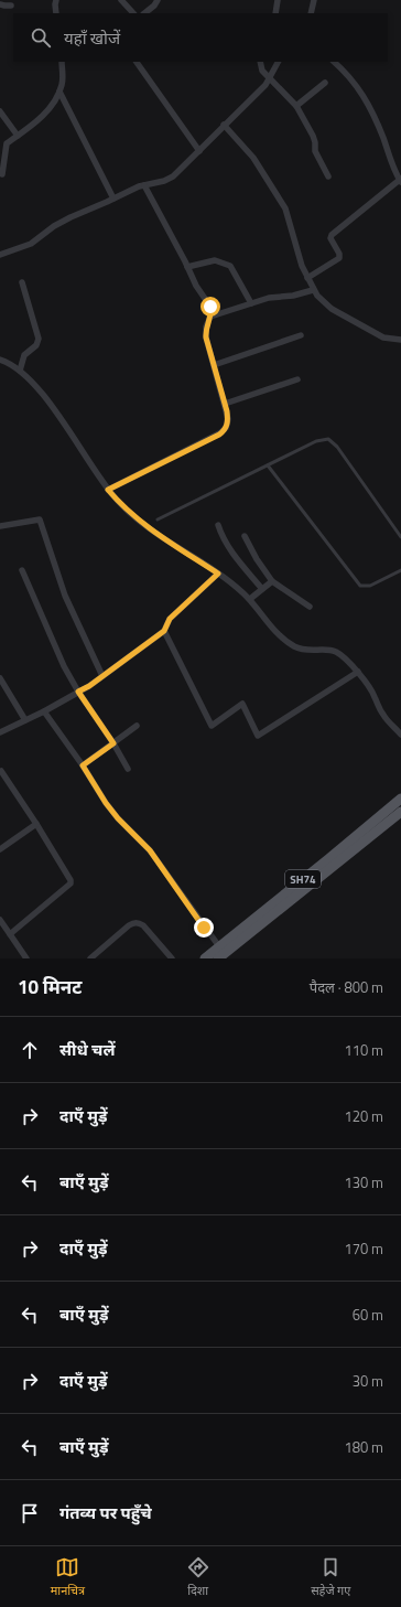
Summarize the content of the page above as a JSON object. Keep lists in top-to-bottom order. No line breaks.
{"streets":{"main road":["SH74"]},"page":{"search":"यहाँ खोजें","heading":["10 मिनट","पैदल · 800 m"],"list":[["सीधे चलें","110 m"],["दाएँ मुड़ें","120 m"],["बाएँ मुड़ें","130 m"],["दाएँ मुड़ें","170 m"],["बाएँ मुड़ें","60 m"],["दाएँ मुड़ें","30 m"],["बाएँ मुड़ें","180 m"],"गंतव्य पर पहुँचे"],"nav":["मानचित्र","दिशा","सहेजे गए"]}}
